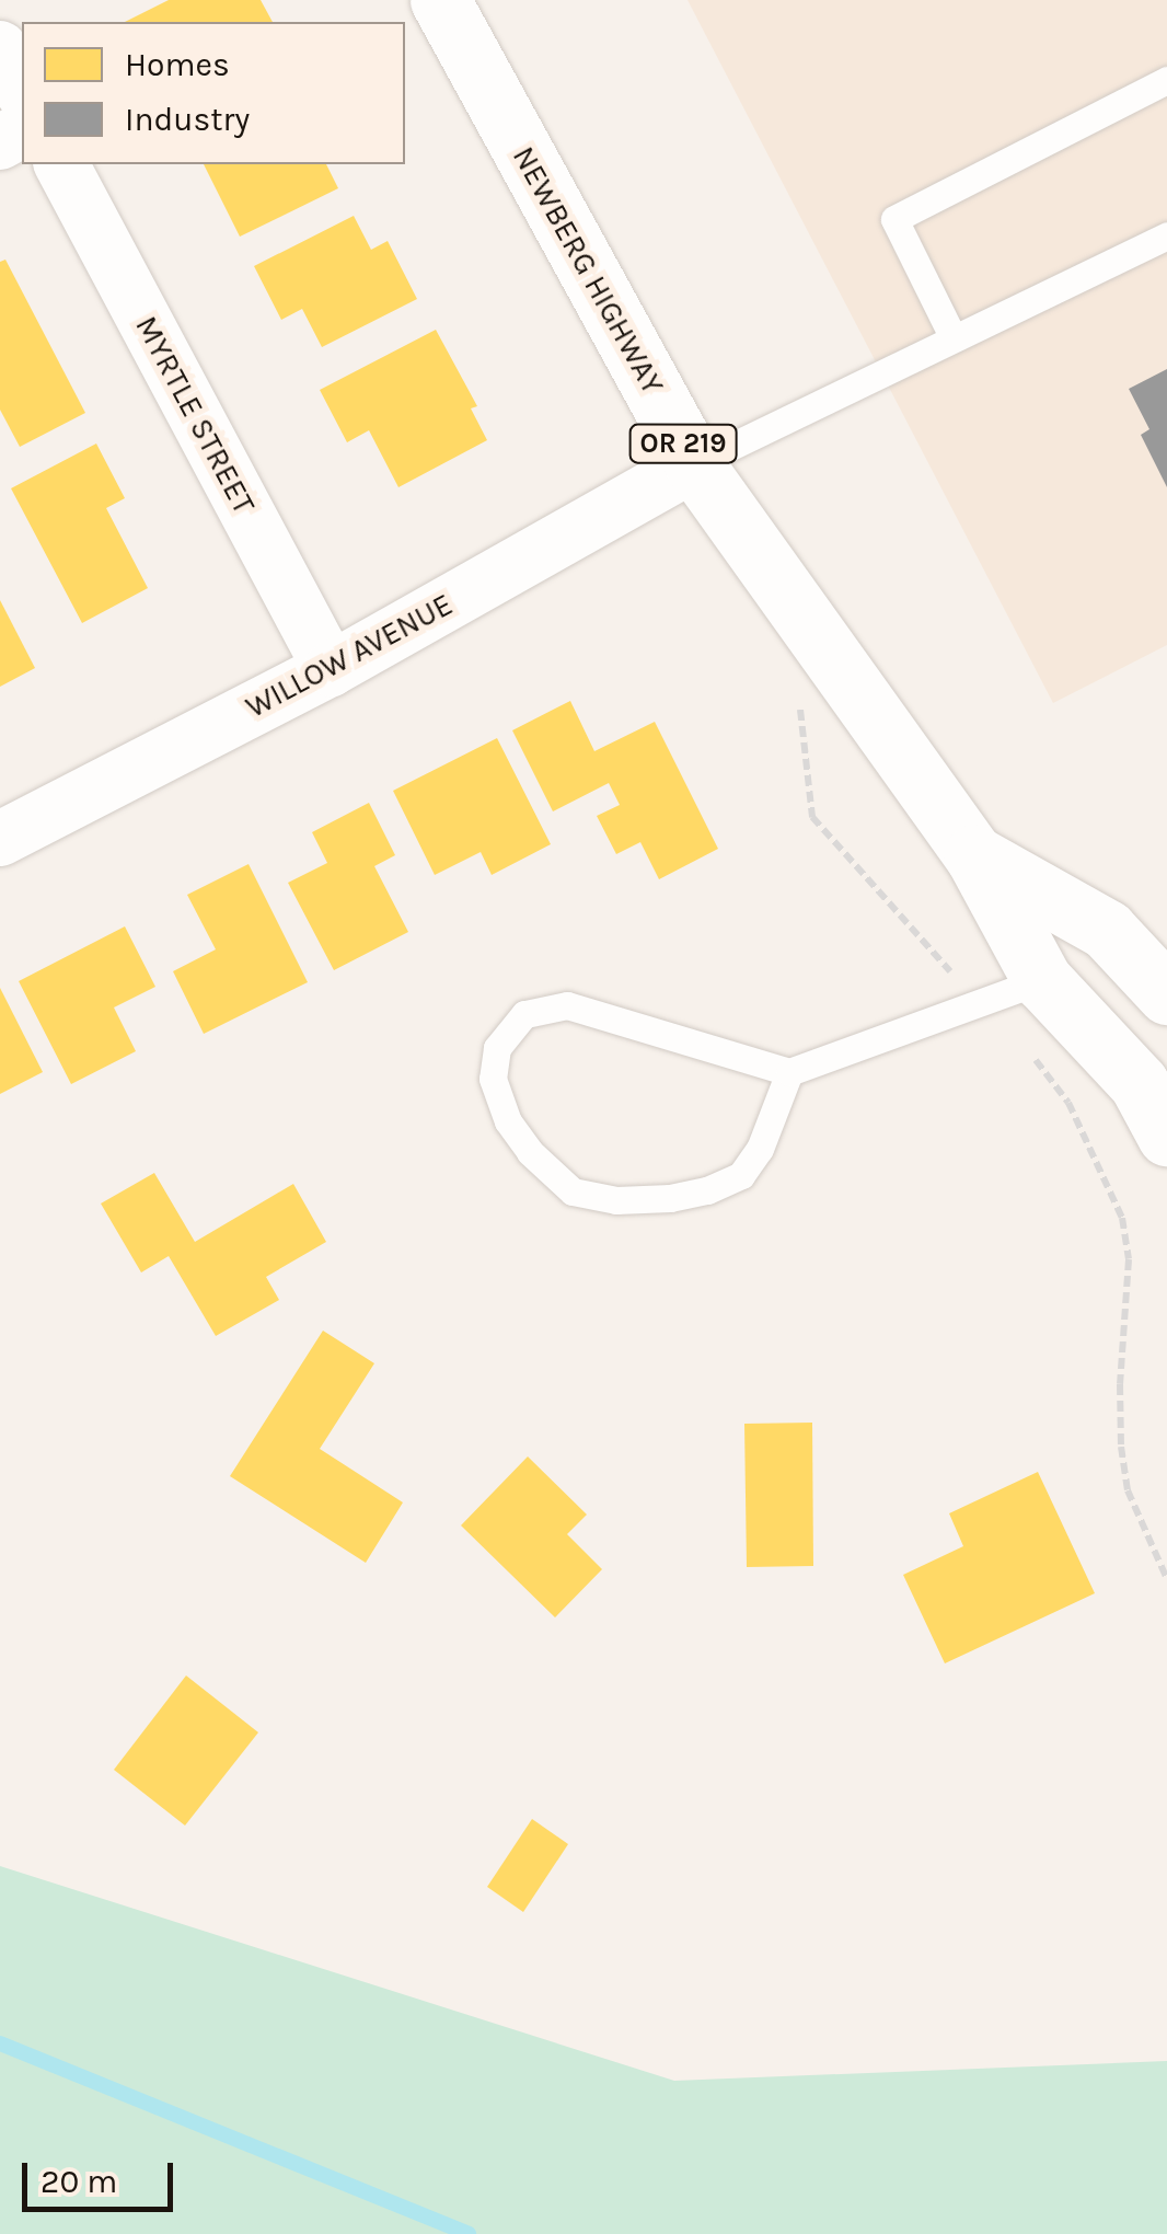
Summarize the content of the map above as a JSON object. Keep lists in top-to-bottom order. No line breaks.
{"streets":{"main road":["NEWBERG HIGHWAY","OR 219"],"street":["MYRTLE STREET","WILLOW AVENUE"]},"crossings":[["NEWBERG HIGHWAY","WILLOW AVENUE"],["MYRTLE STREET","WILLOW AVENUE"]],"legend":["Homes","Industry"],"scale_bar":"20 m"}
